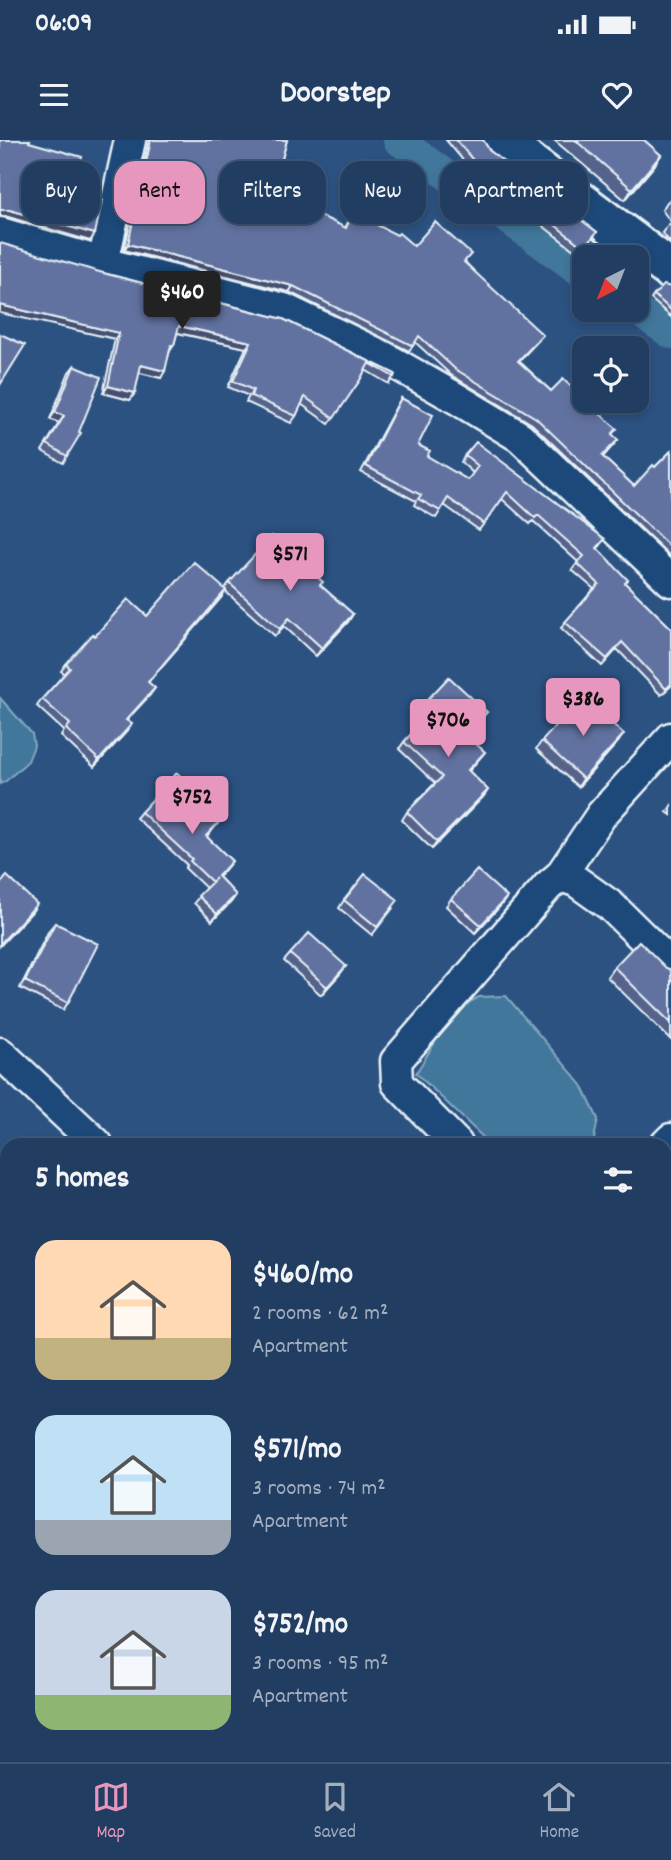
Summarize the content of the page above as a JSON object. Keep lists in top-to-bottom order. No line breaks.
{"north":"bottom left","page":{"status":"06:09","header":"Doorstep","chip":["Buy","Rent","Filters","New","Apartment"],"price":["$460","$571","$386","$706","$752"],"heading":"5 homes","list":[{"name":"$460/mo","note":"2 rooms · 62 m² · Apartment"},{"name":"$571/mo","note":"3 rooms · 74 m² · Apartment"},{"name":"$752/mo","note":"3 rooms · 95 m² · Apartment"}],"tabs":["Map","Saved","Home"]}}
